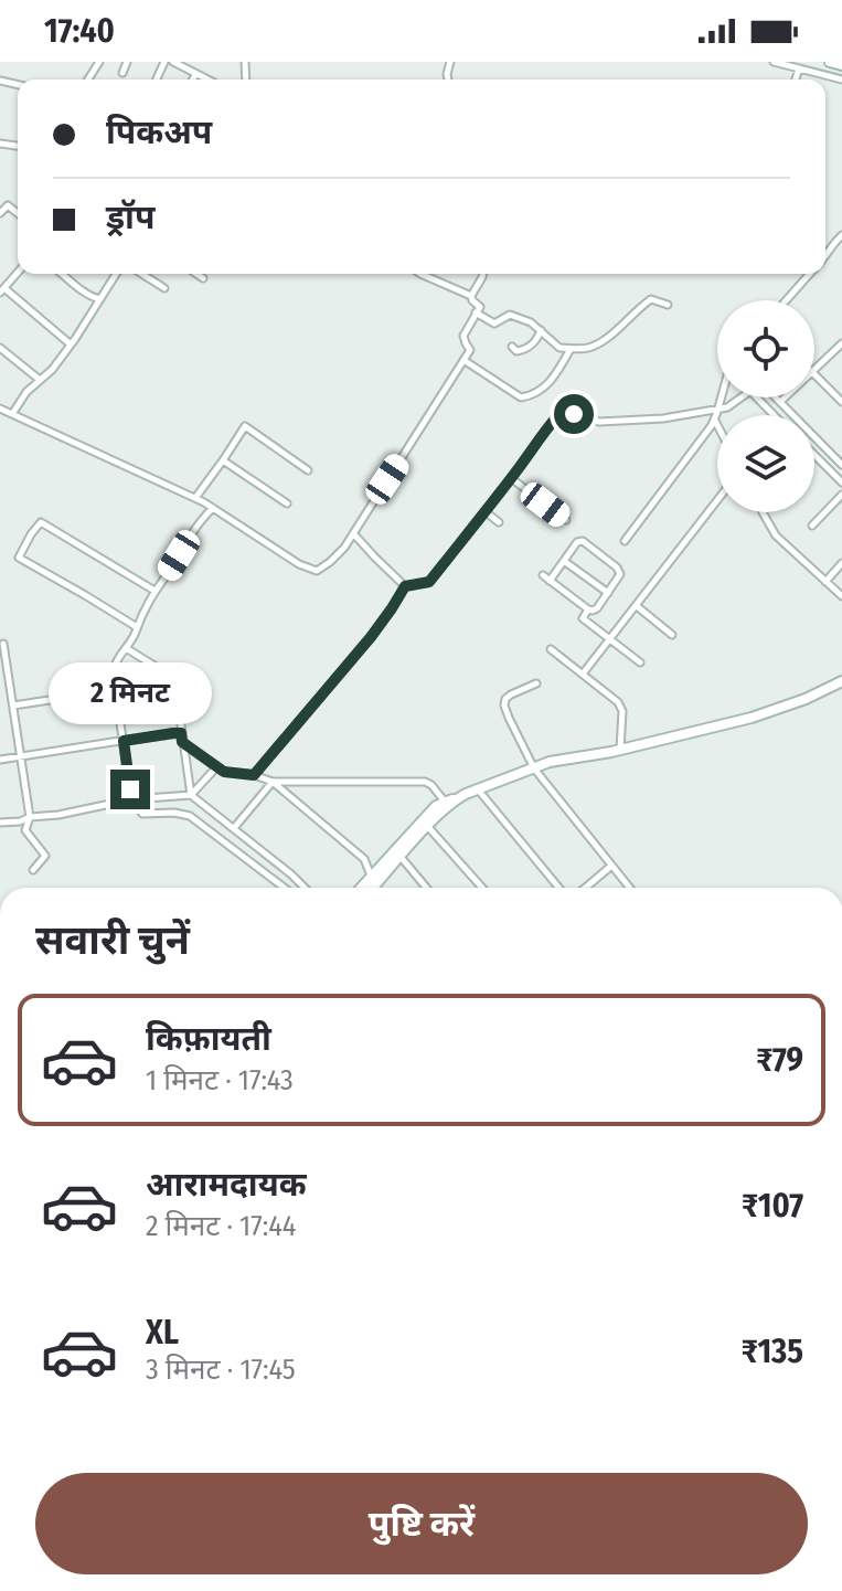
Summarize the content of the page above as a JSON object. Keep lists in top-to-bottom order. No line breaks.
{"page":{"status":"17:40","banner":["पिकअप","ड्रॉप"],"bubble":"2 मिनट","heading":"सवारी चुनें","list":[{"name":"किफ़ायती","note":"1 मिनट · 17:43","value":"₹79"},{"name":"आरामदायक","note":"2 मिनट · 17:44","value":"₹107"},{"name":"XL","note":"3 मिनट · 17:45","value":"₹135"}],"buttons":"पुष्टि करें"}}
